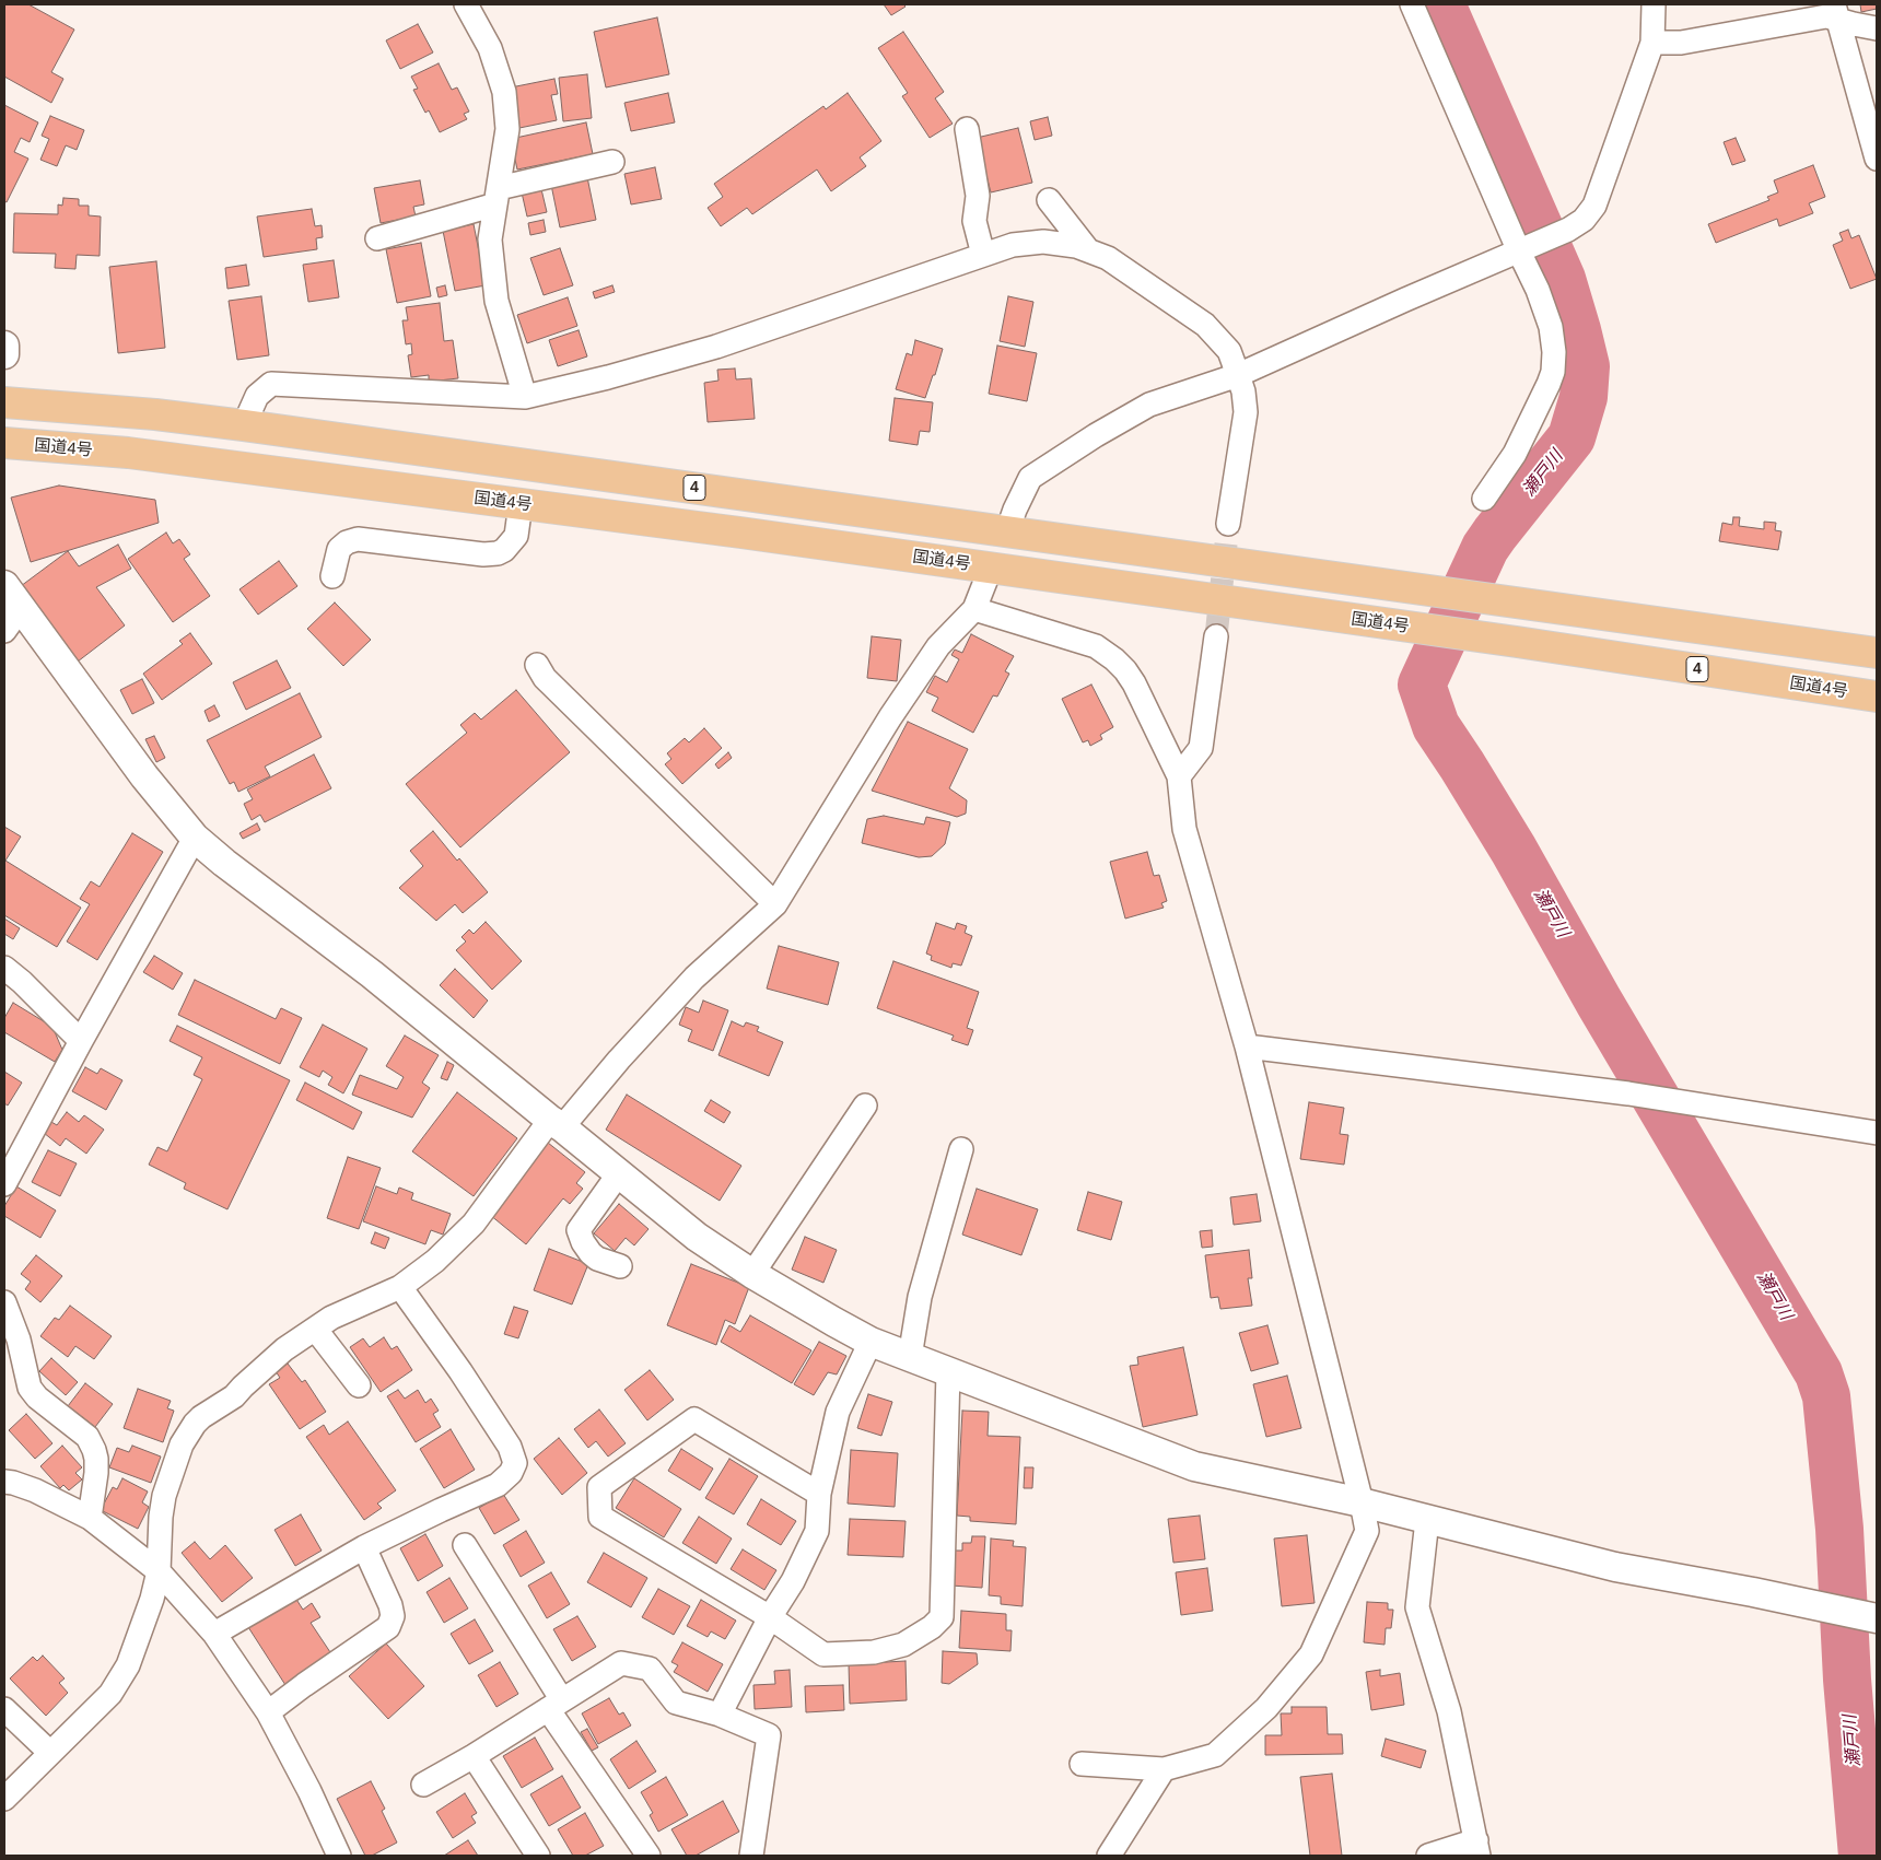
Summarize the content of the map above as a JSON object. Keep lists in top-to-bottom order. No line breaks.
{"streets":{"highway":["国道4号","4"]},"water":["瀬戸川"]}
